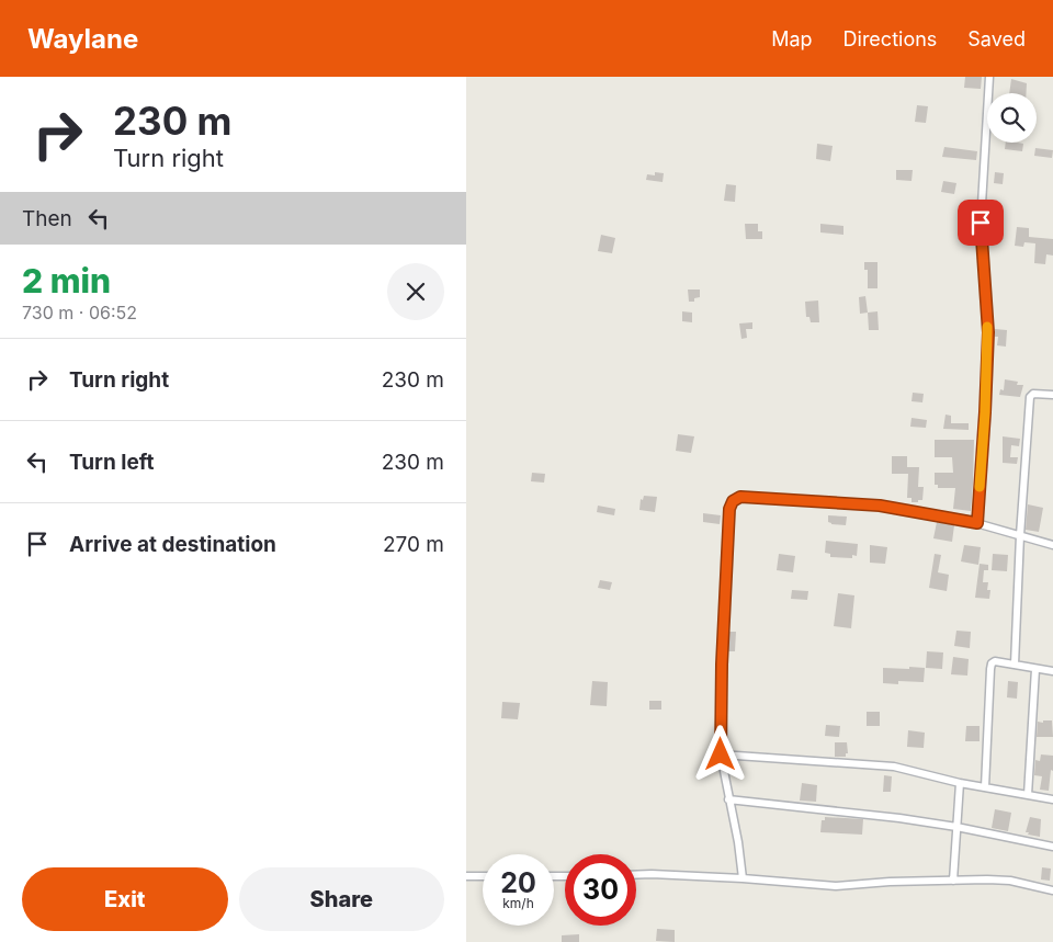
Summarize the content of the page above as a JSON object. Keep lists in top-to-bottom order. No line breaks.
{"page":{"header":"Waylane","nav":["Map","Directions","Saved"],"turn":["230 m","Turn right"],"then":"Then","heading":["2 min","730 m · 06:52"],"list":[{"name":"Turn right","value":"230 m"},{"name":"Turn left","value":"230 m"},{"name":"Arrive at destination","value":"270 m"}],"speed":"20 km/h","limit":"30","buttons":["Exit","Share"]}}
